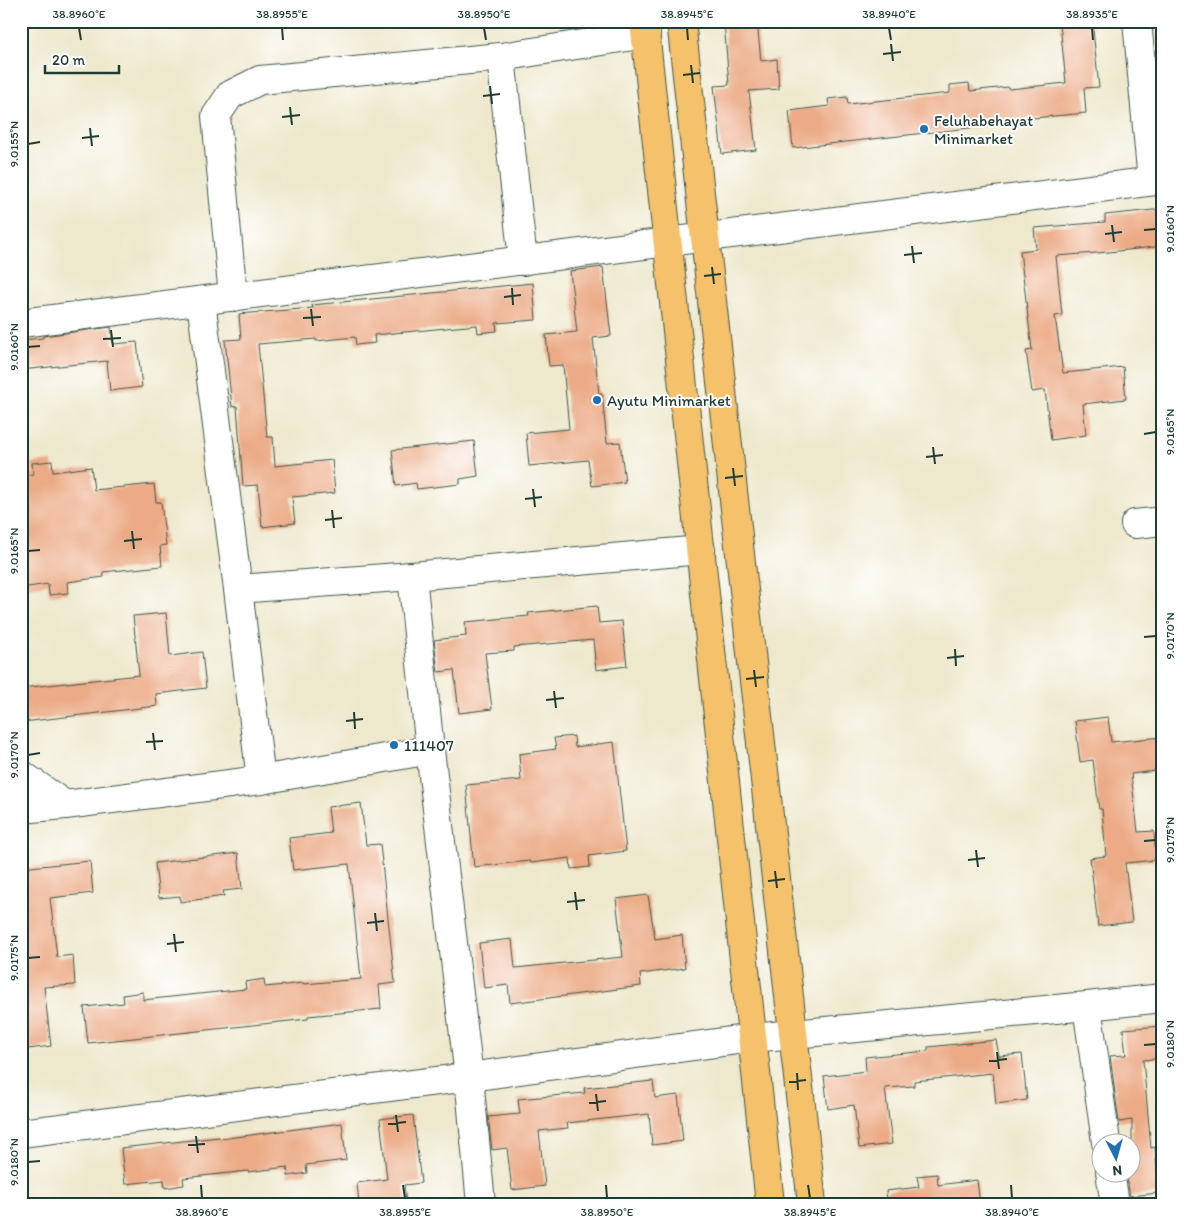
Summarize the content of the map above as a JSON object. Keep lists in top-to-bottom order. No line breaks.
{"places":["Feluhabehayat Minimarket","Ayutu Minimarket","111407"],"scale_bar":"20 m","north":"bottom","coordinates":["38.8960°E","38.8955°E","38.8950°E","38.8945°E","38.8940°E","38.8935°E","9.0155°N","9.0160°N","9.0165°N","9.0170°N","9.0175°N","9.0180°N"]}
